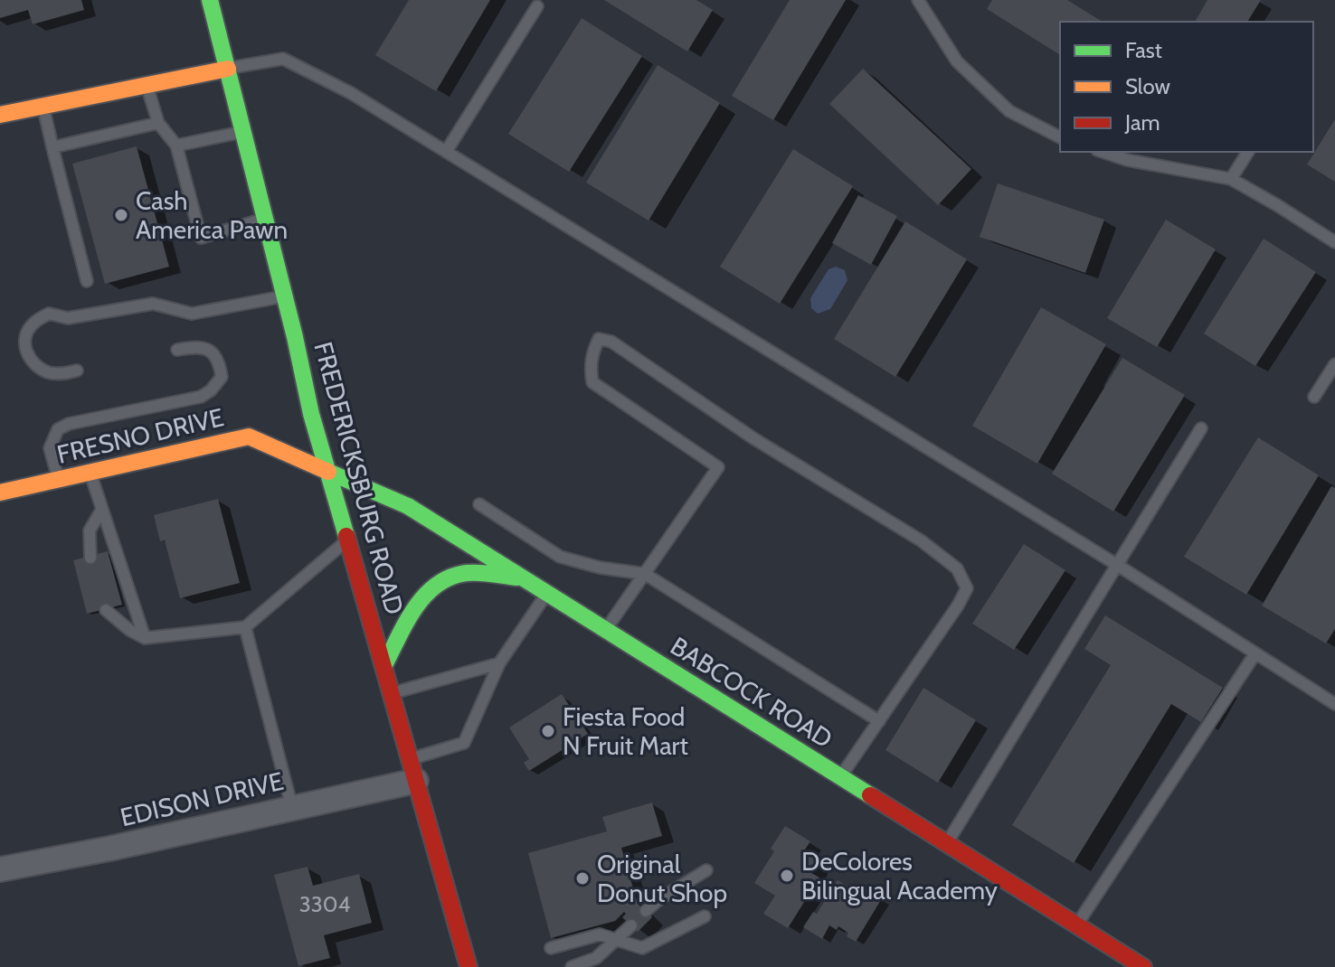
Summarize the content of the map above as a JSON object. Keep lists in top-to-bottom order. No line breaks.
{"streets":{"main road":["FRESNO DRIVE","FREDERICKSBURG ROAD","BABCOCK ROAD"],"street":["EDISON DRIVE"]},"crossings":[["FRESNO DRIVE","FREDERICKSBURG ROAD"],["FRESNO DRIVE","BABCOCK ROAD"],["FREDERICKSBURG ROAD","BABCOCK ROAD"],["FREDERICKSBURG ROAD","EDISON DRIVE"]],"places":["Cash America Pawn","Fiesta Food N Fruit Mart","DeColores Bilingual Academy","Original Donut Shop"],"house_numbers":["3304"],"legend":["Fast","Slow","Jam"]}
